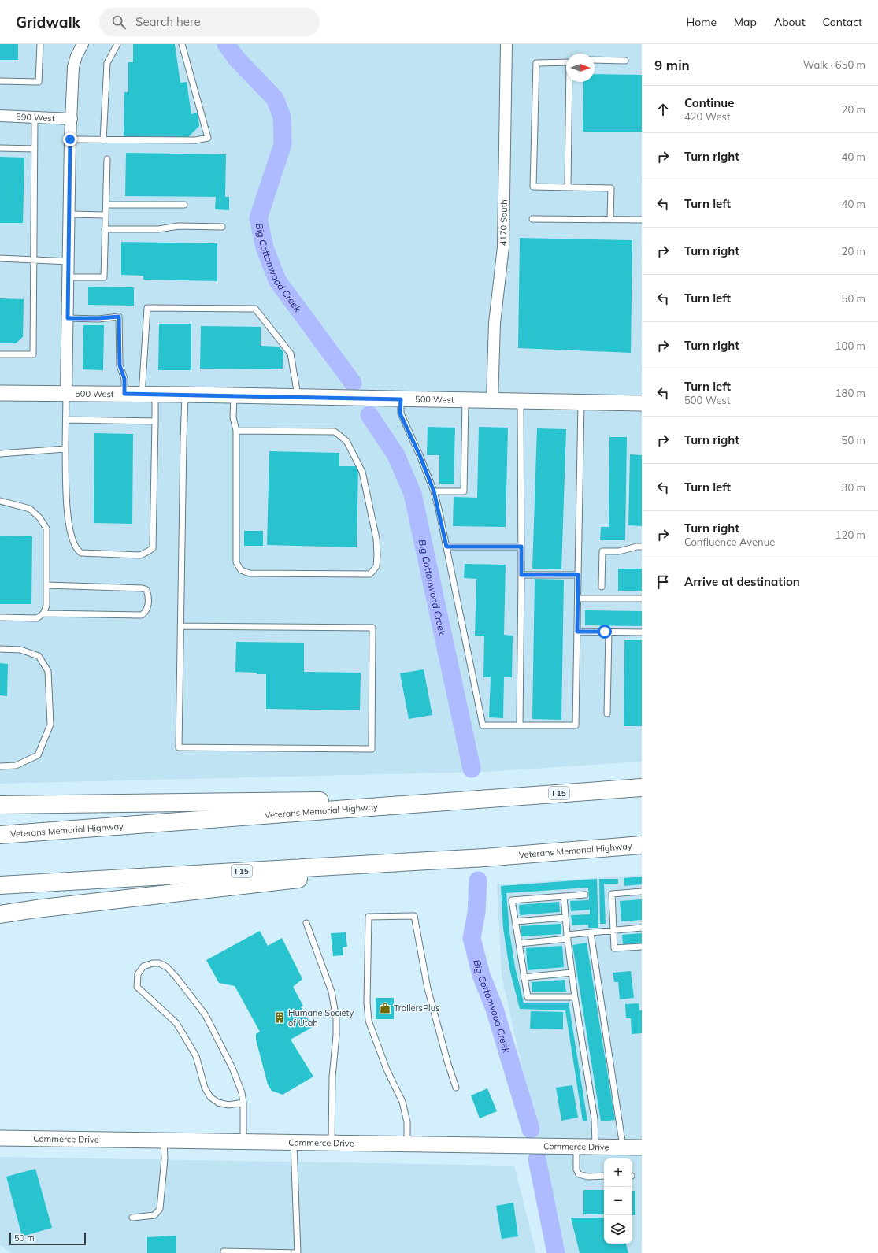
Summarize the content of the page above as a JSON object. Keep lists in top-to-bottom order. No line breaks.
{"streets":{"highway":["I 15","Veterans Memorial Highway"],"street":["590 West","4170 South","500 West","Commerce Drive"]},"crossings":[["4170 South","500 West"]],"water":["Big Cottonwood Creek"],"places":{"shop":["TrailersPlus"],"building":["Humane Society of Utah"]},"scale_bar":"50 m","north":"right","page":{"header":"Gridwalk","search":"Search here","nav":["Home","Map","About","Contact"],"heading":["9 min","Walk · 650 m"],"list":[["Continue","420 West","20 m"],["Turn right","40 m"],["Turn left","40 m"],["Turn right","20 m"],["Turn left","50 m"],["Turn right","100 m"],["Turn left","500 West","180 m"],["Turn right","50 m"],["Turn left","30 m"],["Turn right","Confluence Avenue","120 m"],"Arrive at destination"],"map_buttons":["+","−"],"scale":"50 m"}}
